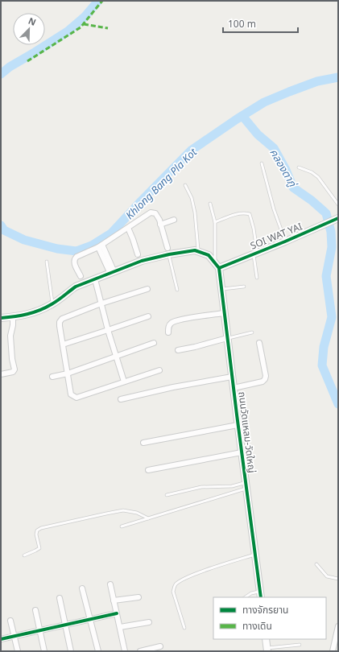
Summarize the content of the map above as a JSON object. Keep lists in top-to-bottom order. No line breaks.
{"streets":{"street":["SOI WAT YAI","ถนนวัดแหลม-วัดใหญ่"]},"crossings":[["SOI WAT YAI","ถนนวัดแหลม-วัดใหญ่"]],"water":["คลองตาภู่","Khlong Bang Pla Kot"],"legend":["ทางจักรยาน","ทางเดิน"],"scale_bar":"100 m","north":"top right"}
